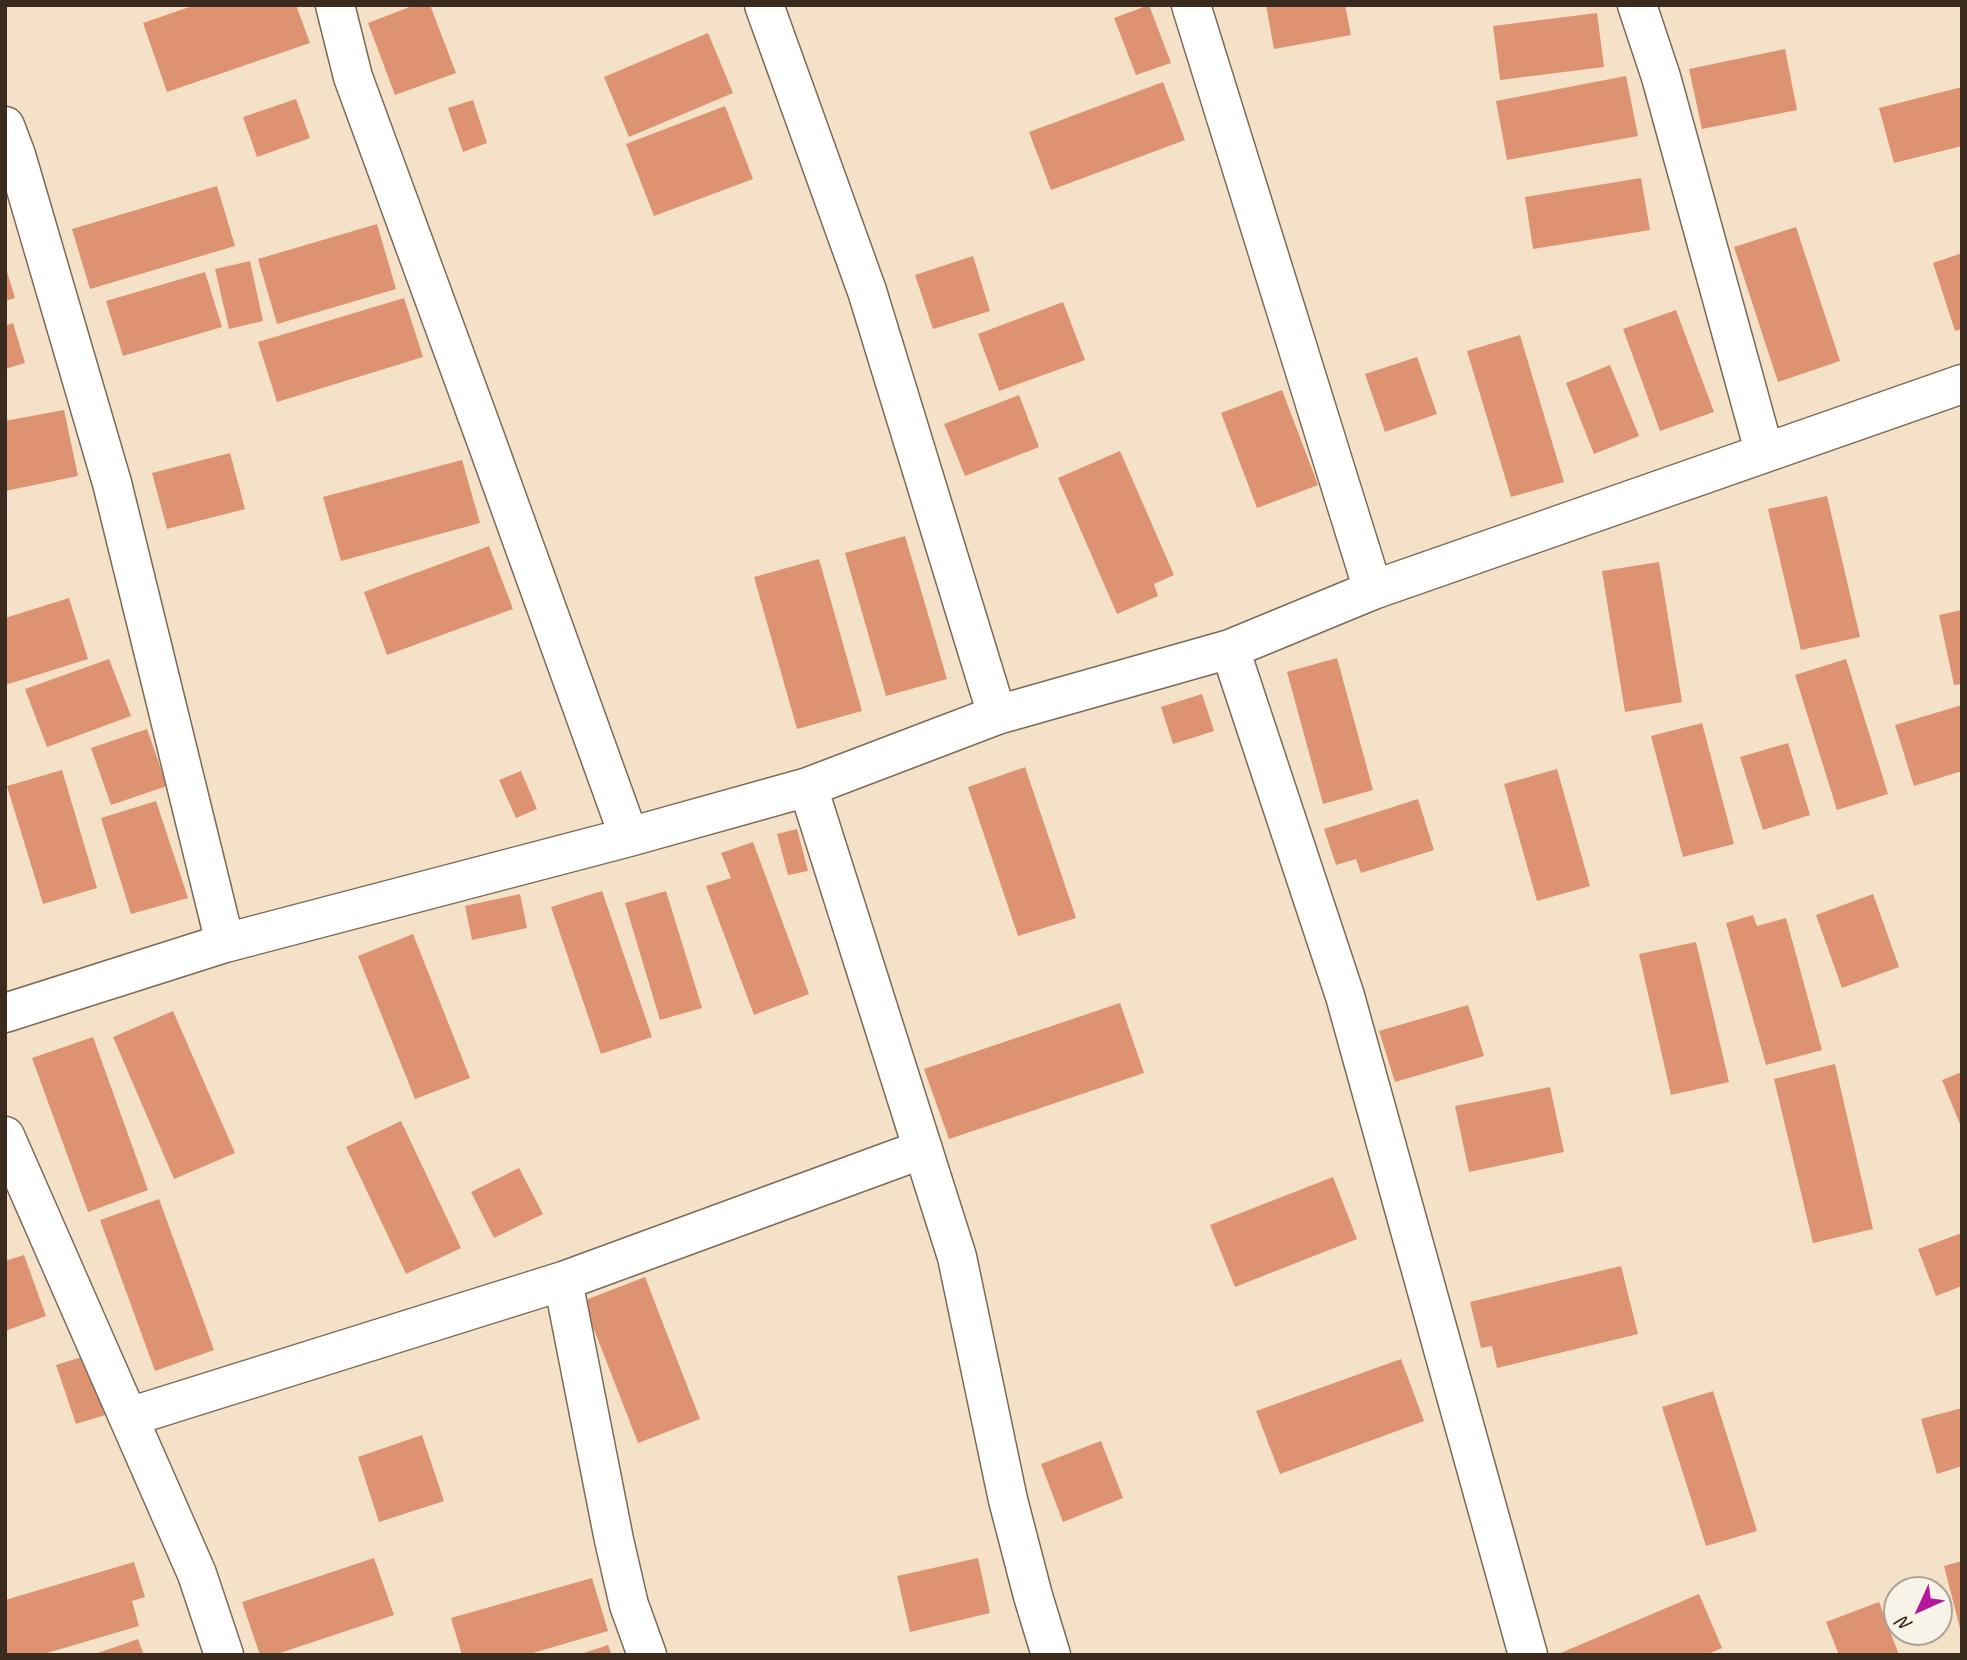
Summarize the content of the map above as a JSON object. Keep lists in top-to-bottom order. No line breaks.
{"north":"bottom left"}
